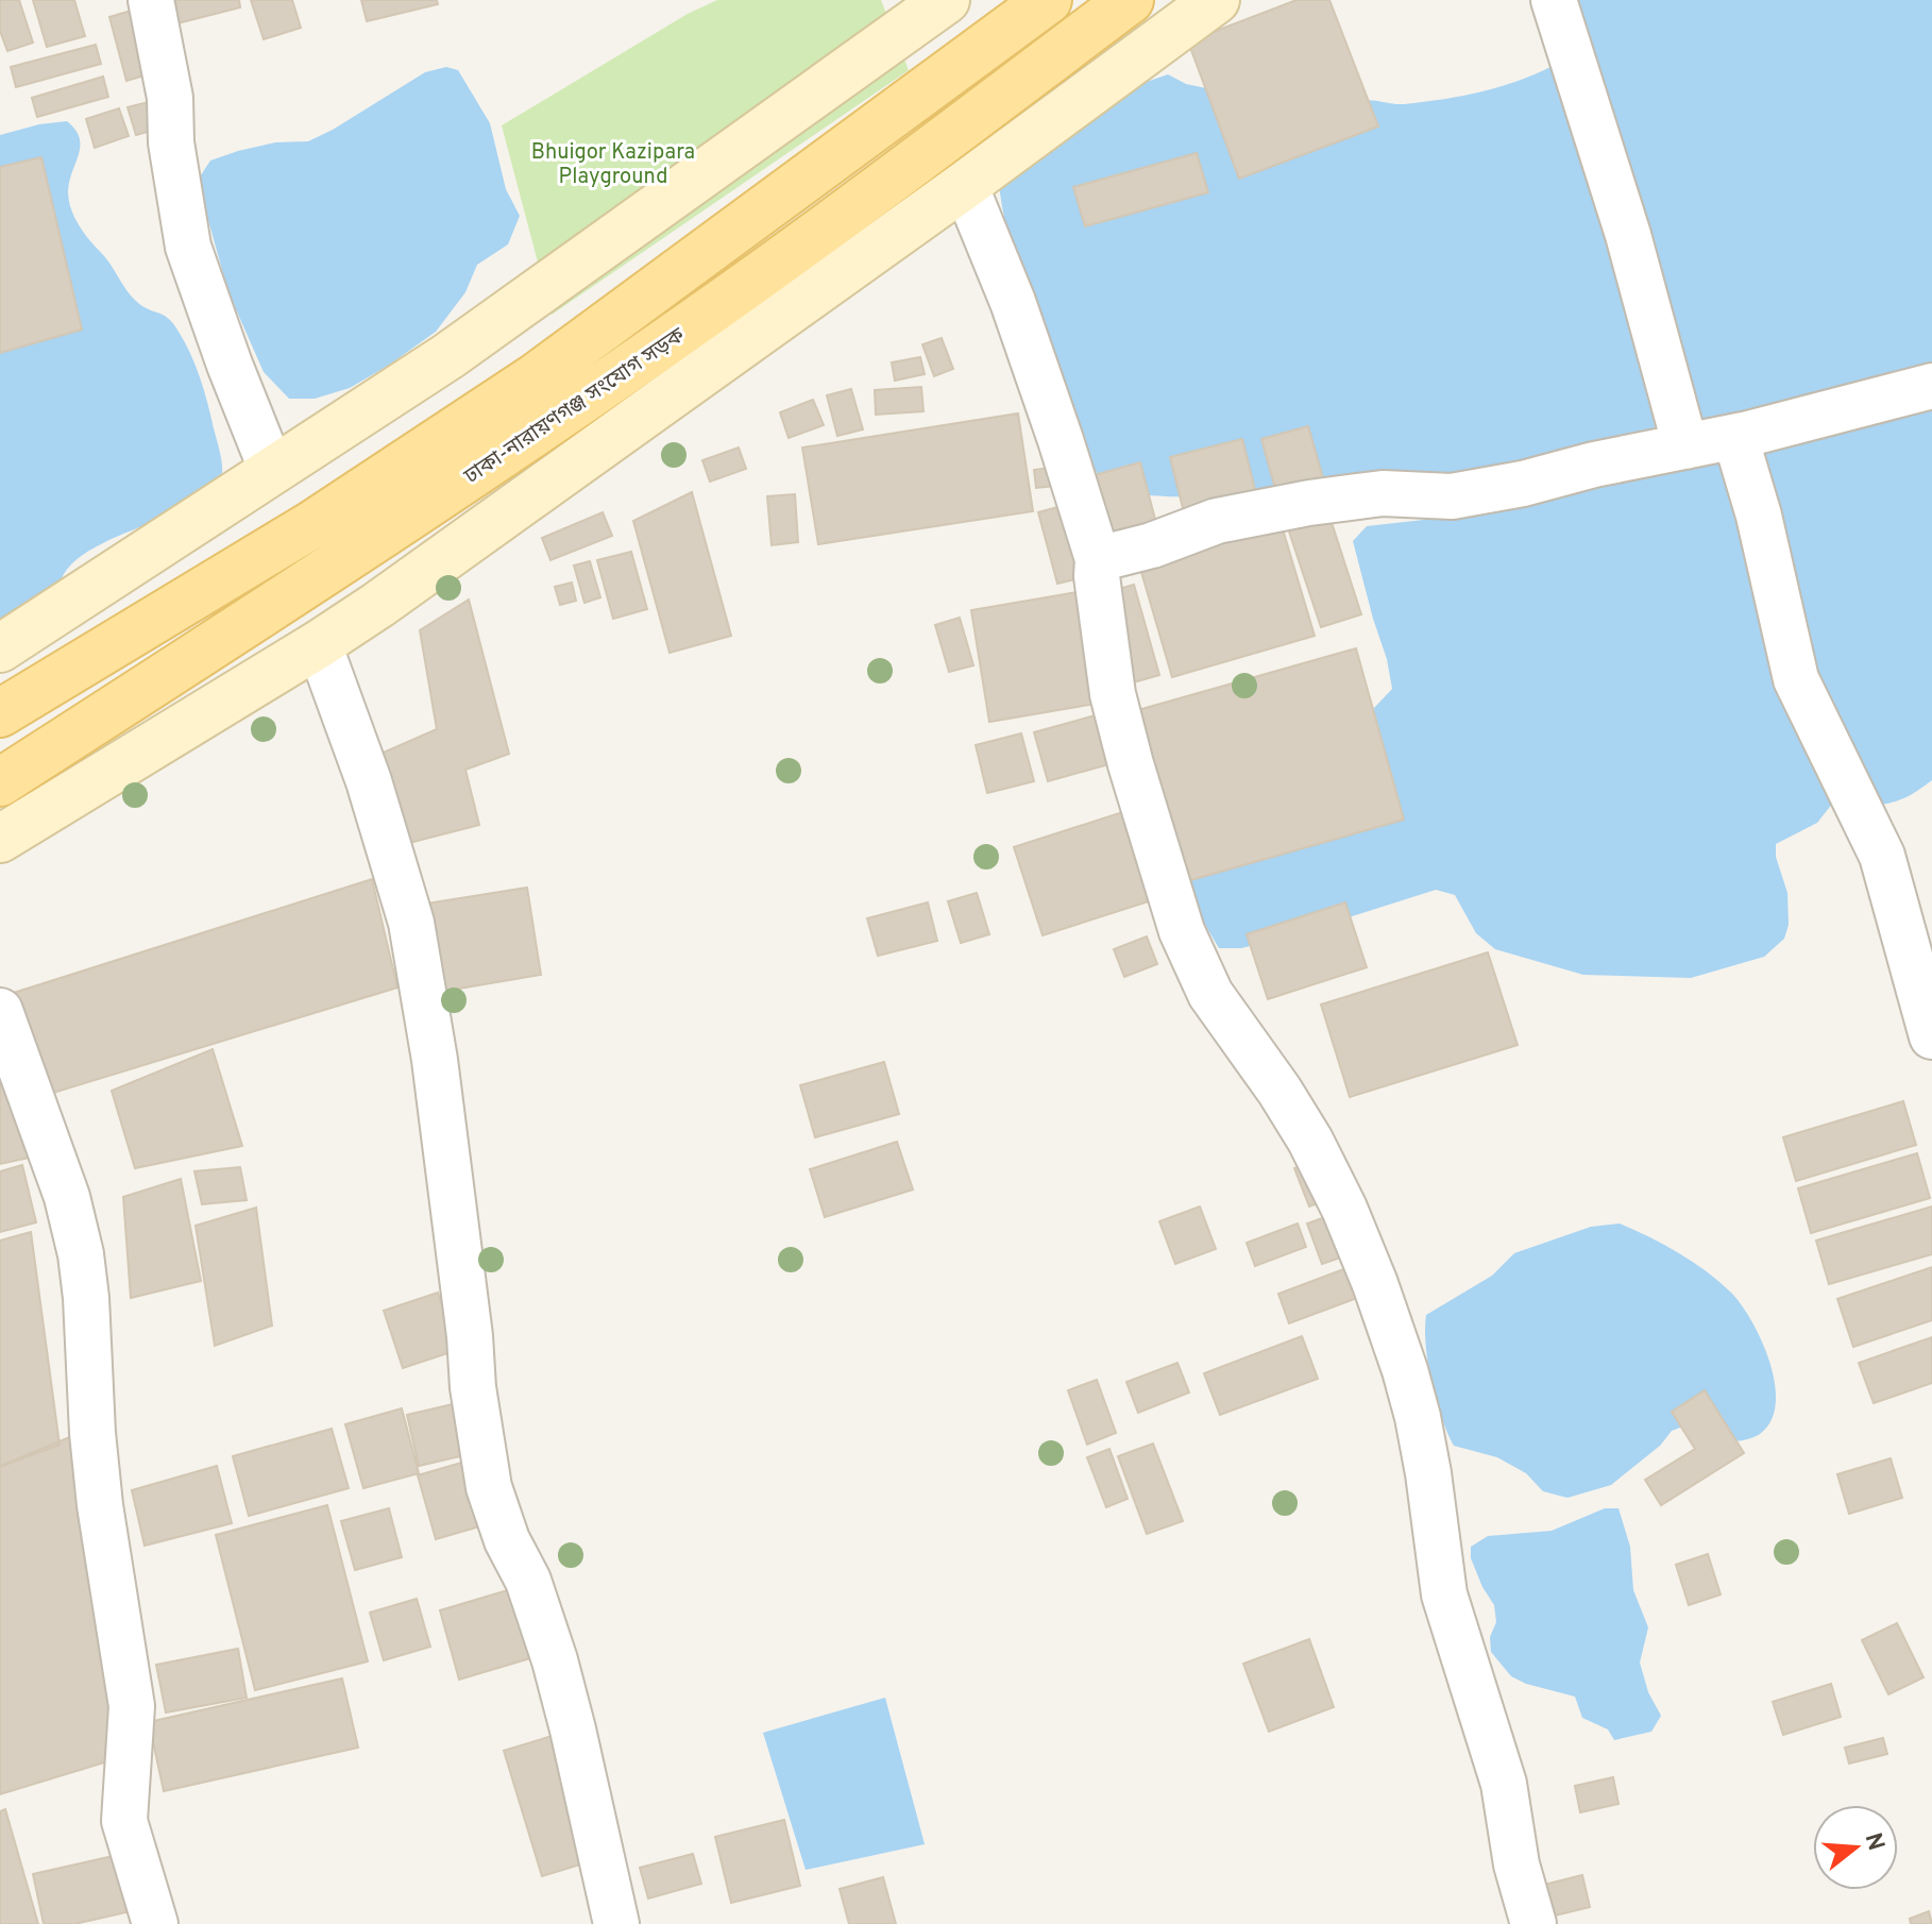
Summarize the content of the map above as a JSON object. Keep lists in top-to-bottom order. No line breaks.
{"streets":{"main road":["ঢাকা-নারায়ণগঞ্জ সংযোগ সড়ক"]},"parks":["Bhuigor Kazipara Playground"],"north":"right"}
